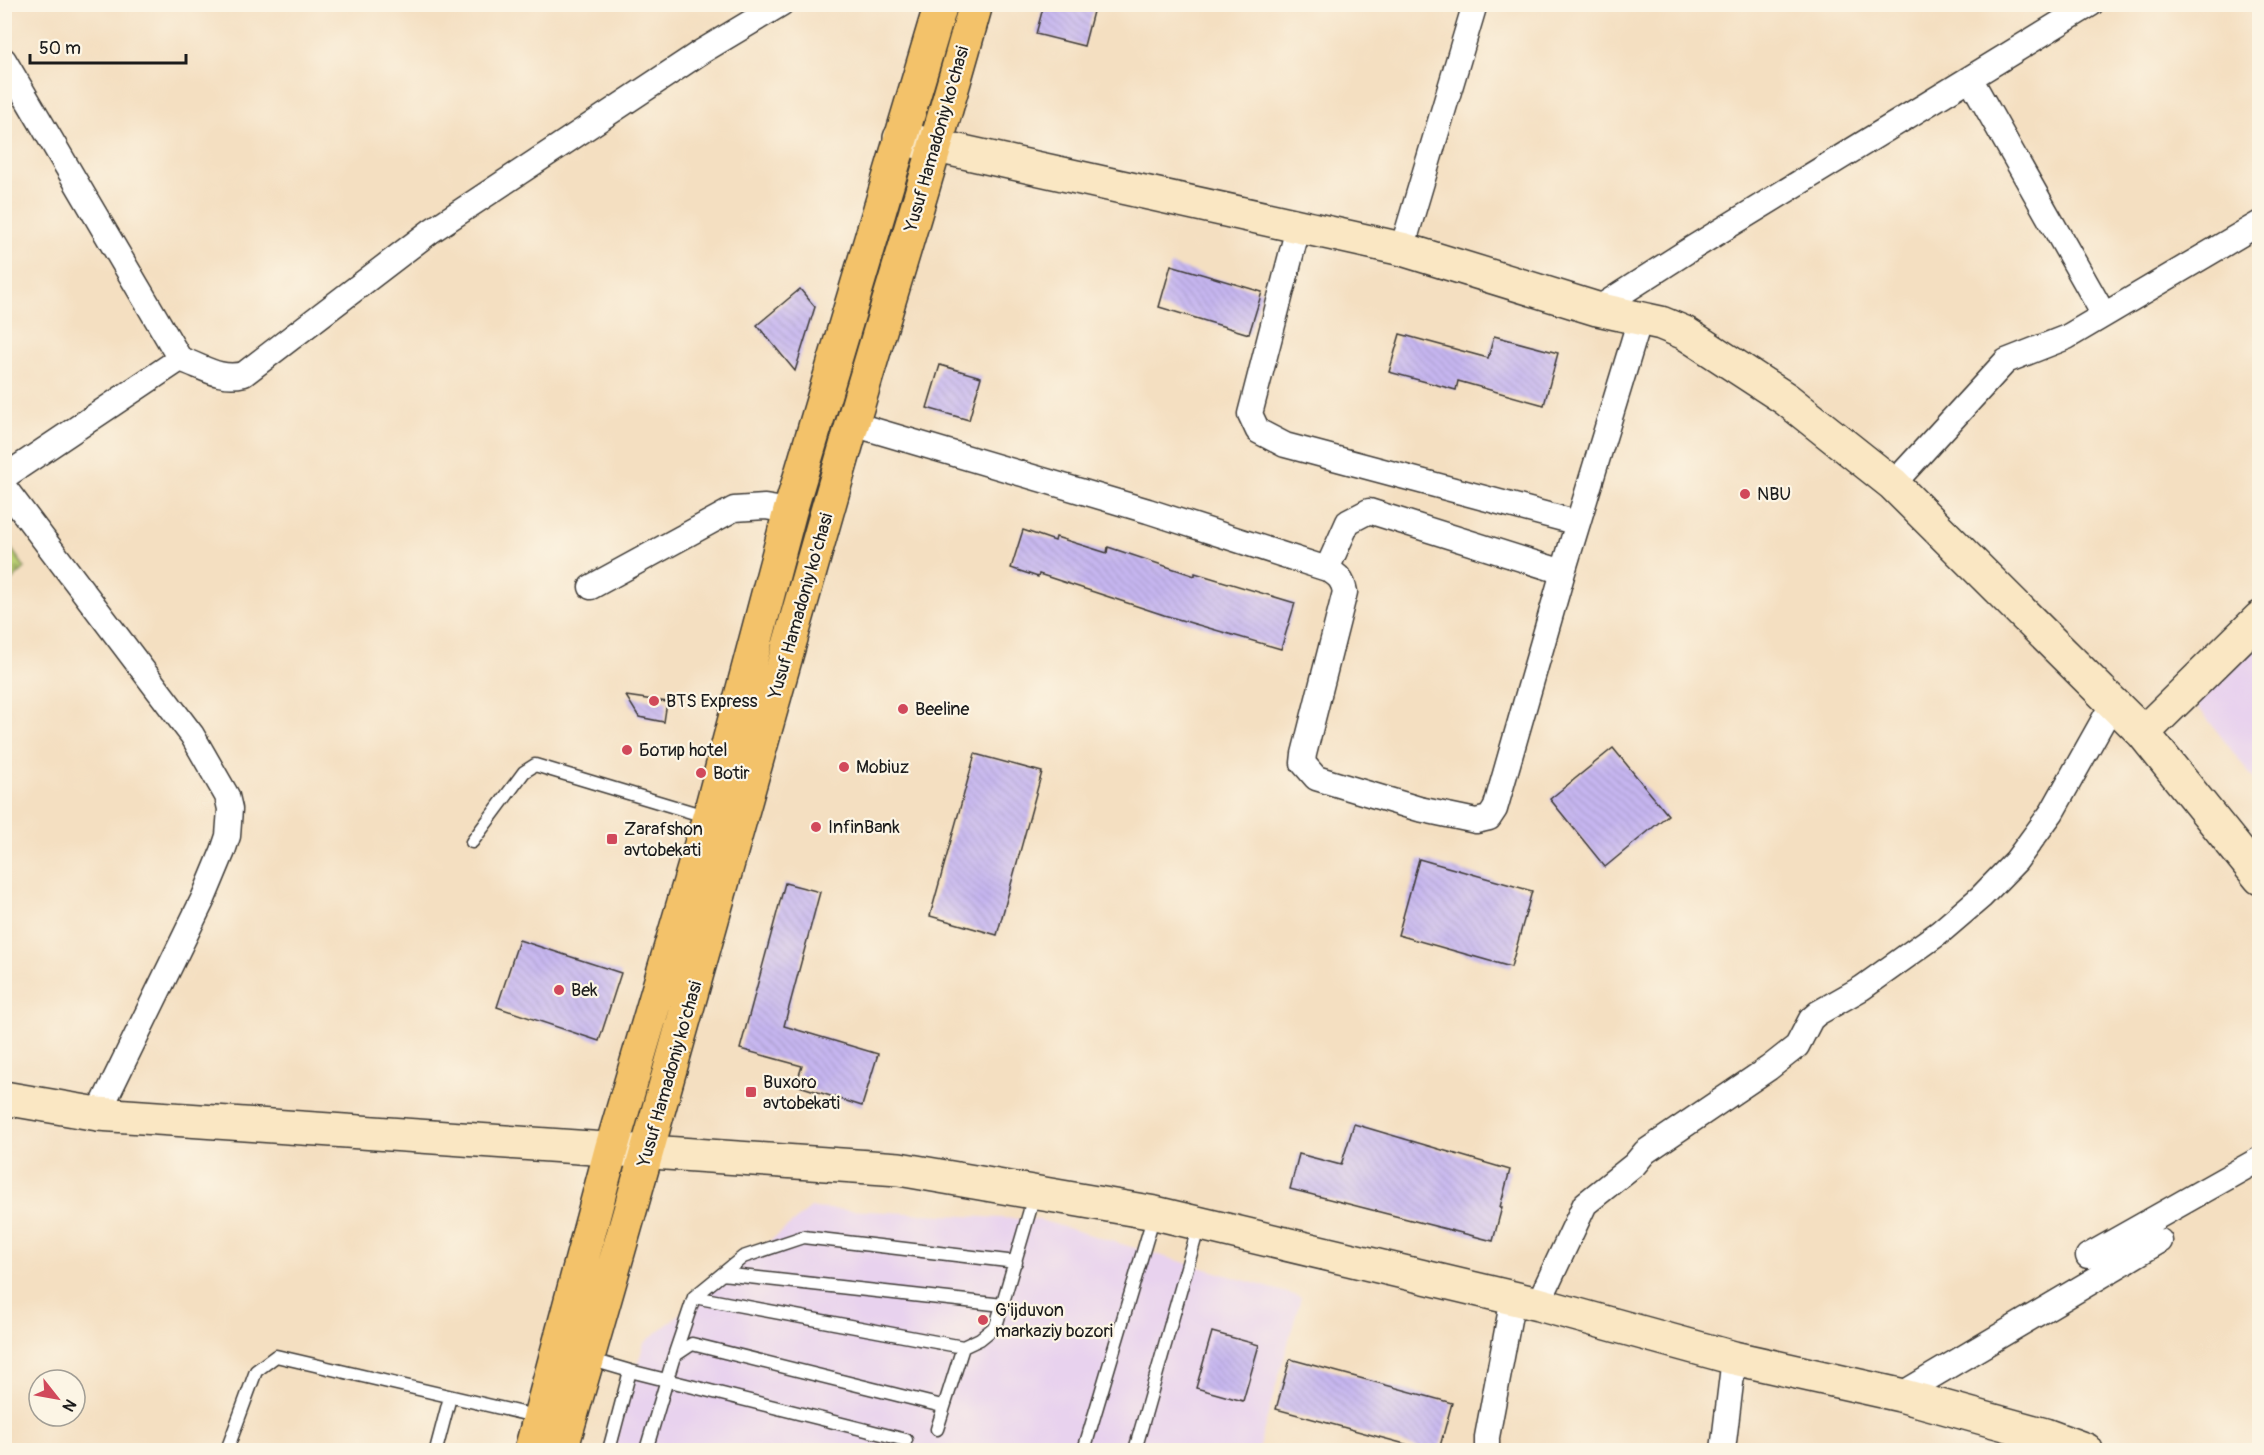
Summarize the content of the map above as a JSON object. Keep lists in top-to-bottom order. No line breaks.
{"streets":{"main road":["Yusuf Hamadoniy ko'chasi"]},"places":{"other":["NBU","BTS Express","Beeline","Ботир hotel","Mobiuz","Botir","InfinBank","Bek","G'ijduvon markaziy bozori"],"transit":["Zarafshon avtobekati","Buxoro avtobekati"]},"scale_bar":"50 m","north":"bottom right"}
